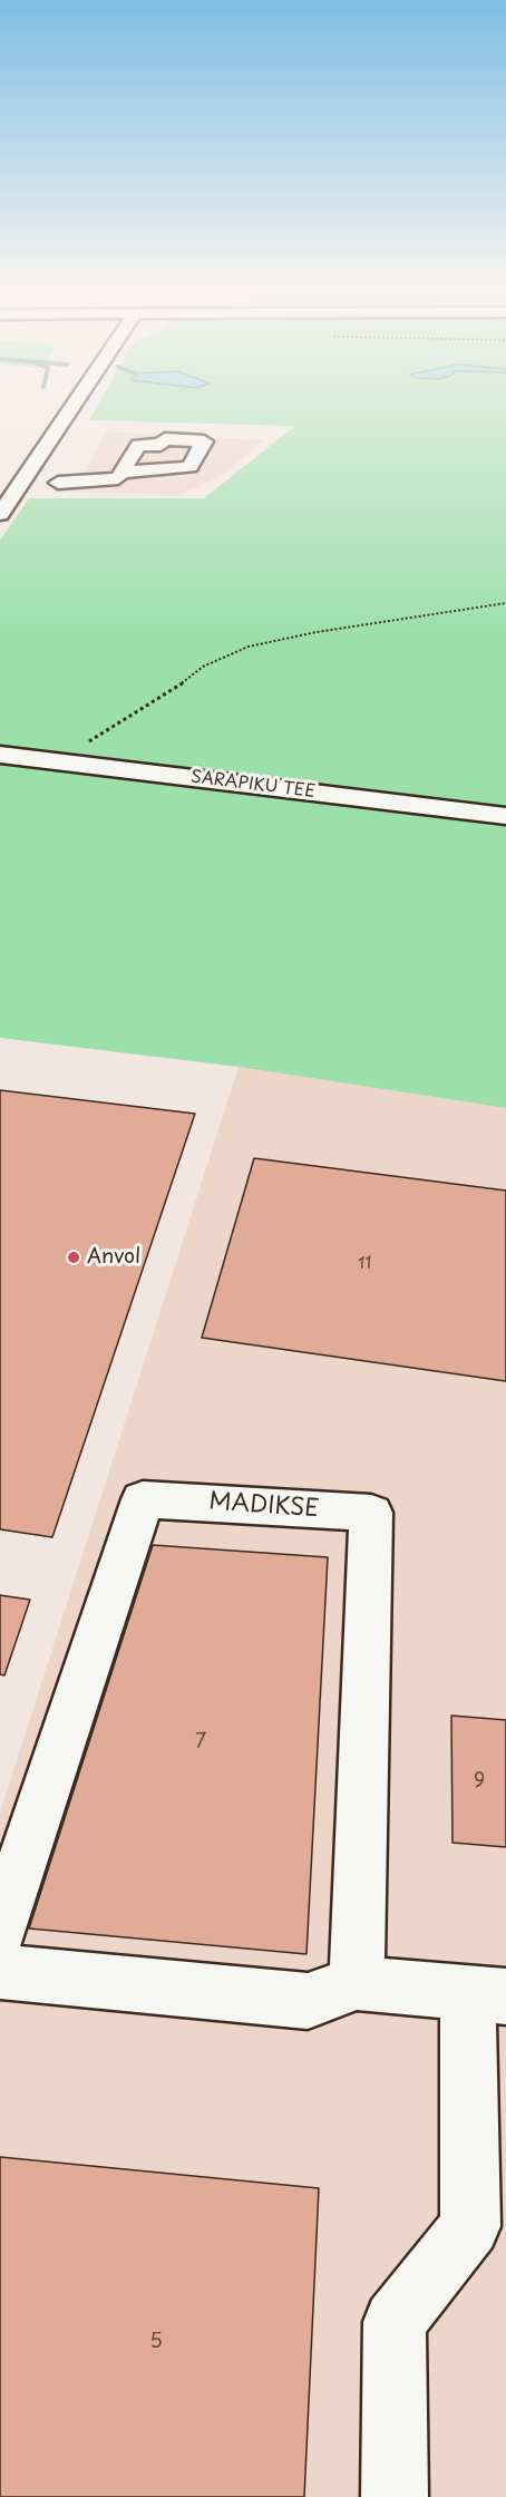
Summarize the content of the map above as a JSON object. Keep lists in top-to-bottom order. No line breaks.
{"streets":{"street":["SARAPIKU TEE","MADIKSE"]},"places":["Anvol"],"house_numbers":["11","7","9","5"]}
